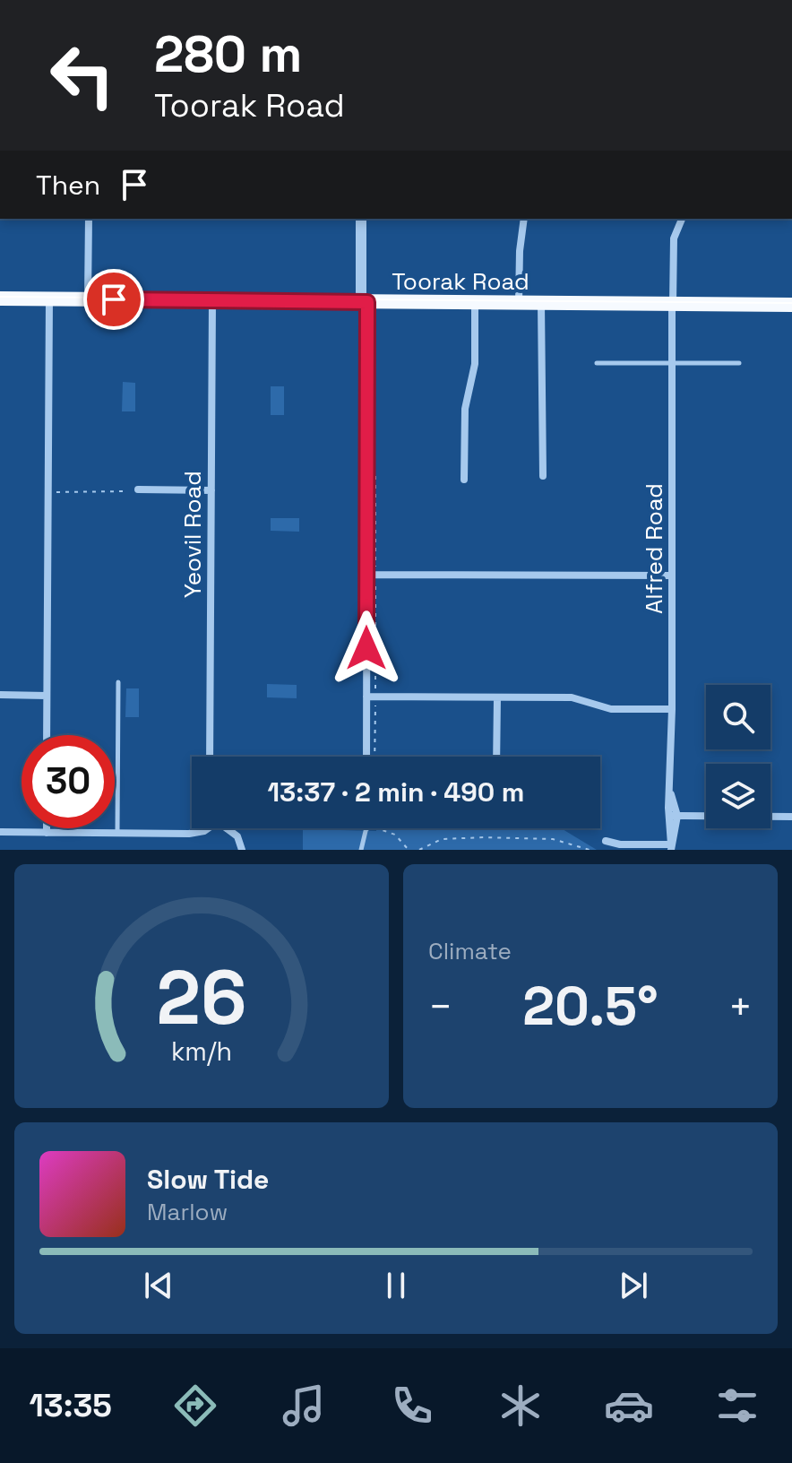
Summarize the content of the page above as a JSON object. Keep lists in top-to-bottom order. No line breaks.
{"streets":{"highway":["Toorak Road"],"street":["Yeovil Road","Alfred Road"]},"crossings":[["Toorak Road","Yeovil Road"],["Toorak Road","Alfred Road"]],"page":{"turn":["280 m","Toorak Road"],"then":"Then","limit":"30","trip":"13:37 · 2 min · 490 m","tile":"Climate","heat":["−","20.5°","+"],"song":["Slow Tide","Marlow"],"tabs":"13:35","gauge":["26","km/h"]}}
